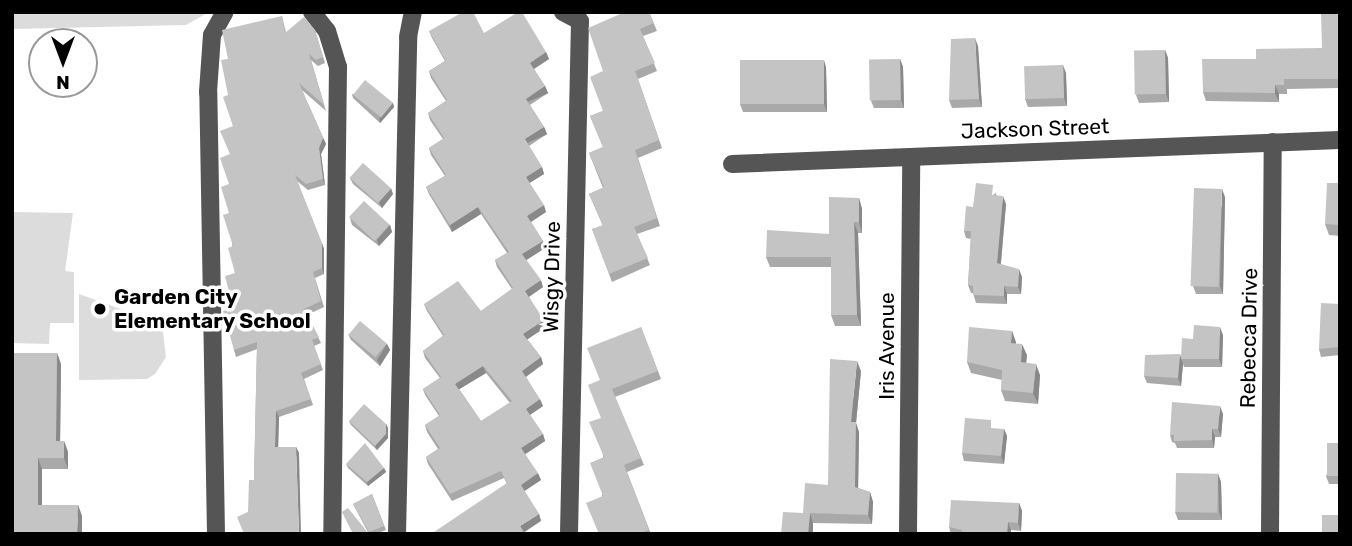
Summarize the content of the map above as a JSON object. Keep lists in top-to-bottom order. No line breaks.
{"streets":{"street":["Jackson Street","Wisgy Drive","Rebecca Drive","Iris Avenue"]},"crossings":[["Jackson Street","Rebecca Drive"],["Jackson Street","Iris Avenue"]],"places":["Garden City Elementary School"],"north":"bottom"}
